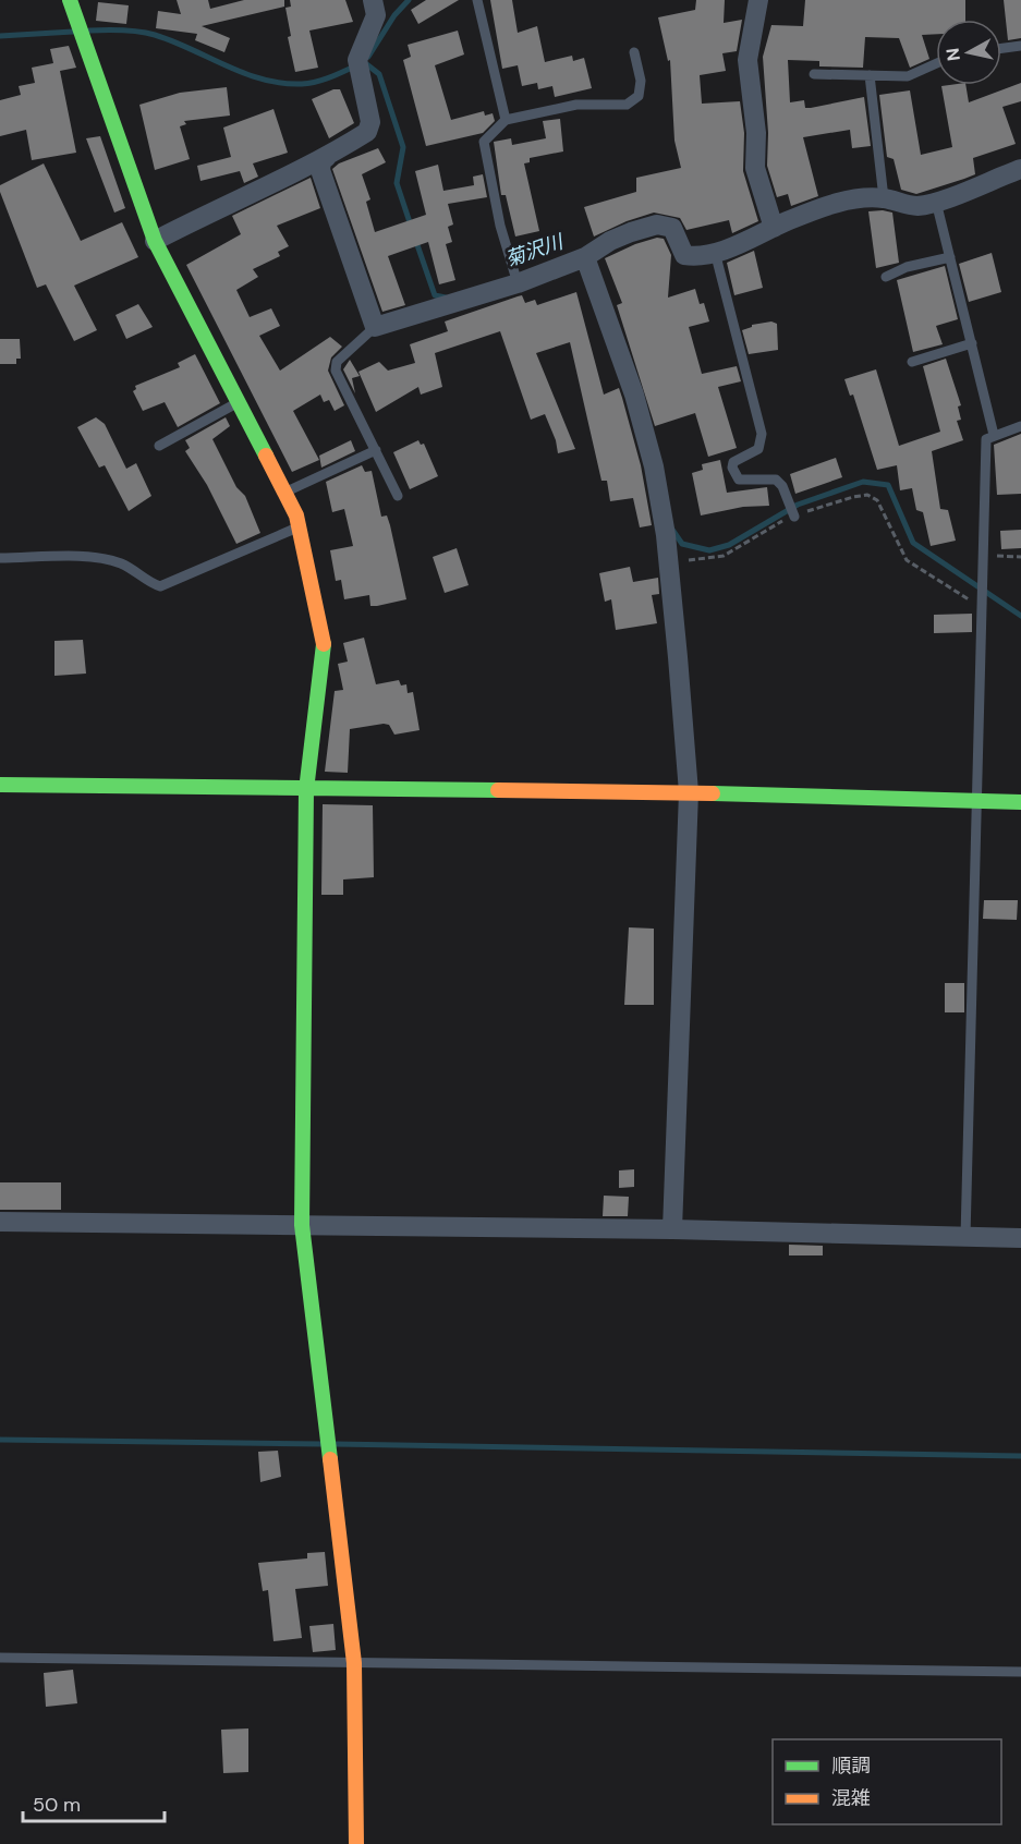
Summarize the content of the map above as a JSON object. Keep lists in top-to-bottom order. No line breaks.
{"water":["菊沢川"],"legend":["順調","混雑"],"scale_bar":"50 m","north":"left"}
